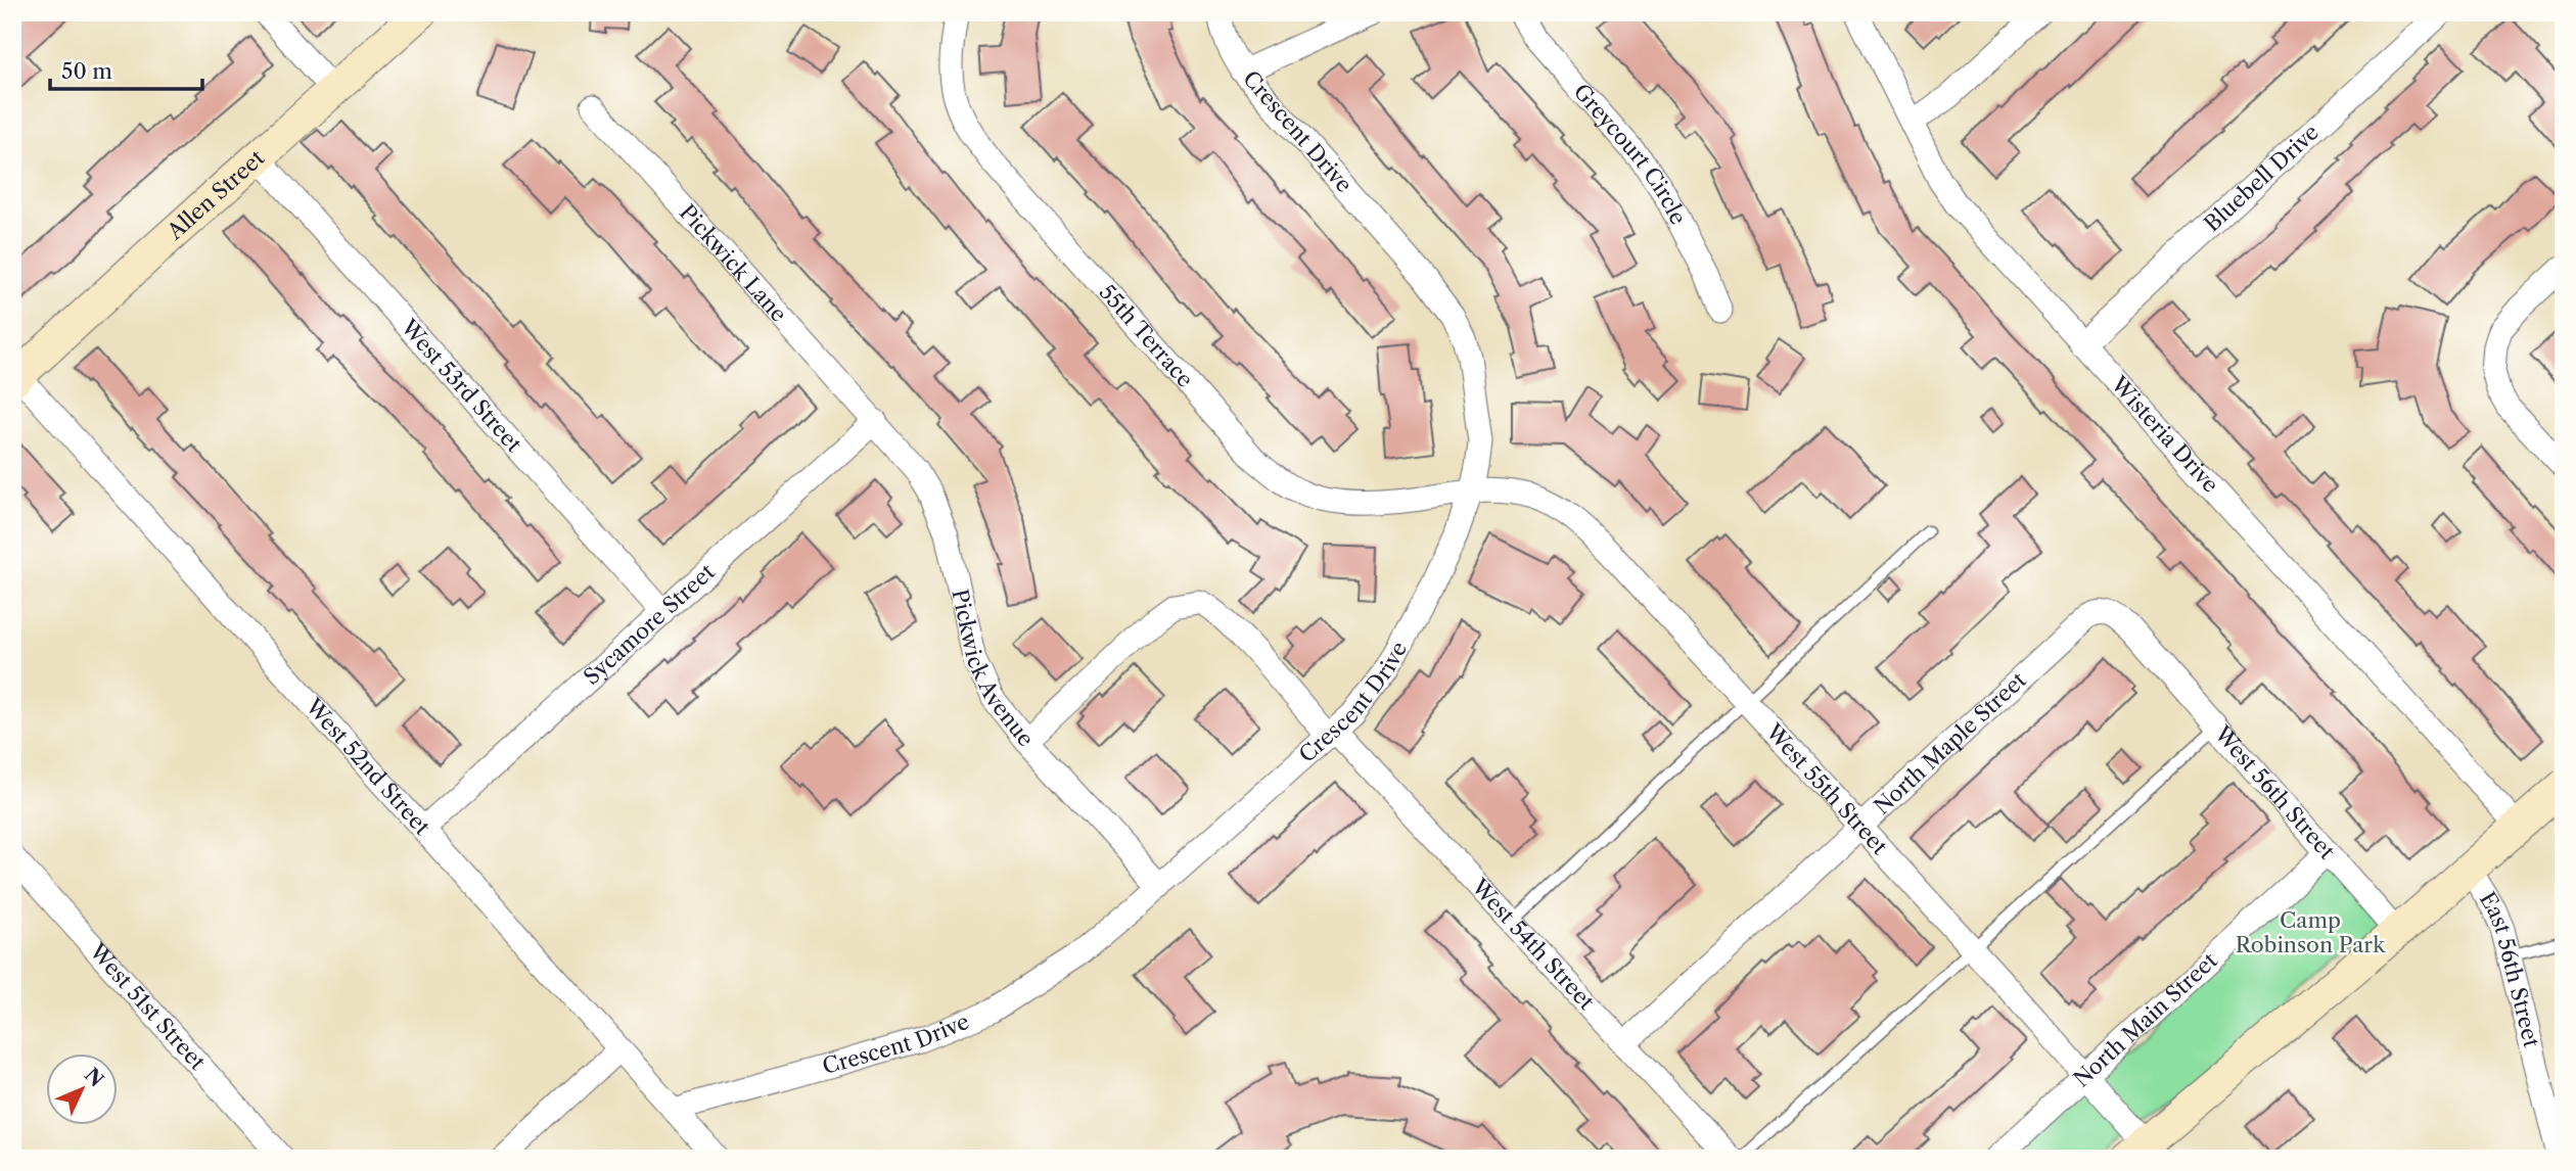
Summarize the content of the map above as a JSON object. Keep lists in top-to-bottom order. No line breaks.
{"streets":{"main road":["Allen Street"],"street":["Crescent Drive","Greycourt Circle","Bluebell Drive","Pickwick Lane","55th Terrace","West 53rd Street","Wisteria Drive","Sycamore Street","Pickwick Avenue","North Maple Street","West 52nd Street","West 55th Street","West 56th Street","West 54th Street","East 56th Street","West 51st Street","North Main Street"]},"crossings":[["Crescent Drive","55th Terrace"],["Crescent Drive","Pickwick Avenue"],["Crescent Drive","West 52nd Street"],["Crescent Drive","West 55th Street"],["Crescent Drive","West 54th Street"],["Bluebell Drive","Wisteria Drive"],["Allen Street","West 53rd Street"],["Allen Street","West 52nd Street"],["Pickwick Lane","Sycamore Street"],["Pickwick Lane","Pickwick Avenue"],["55th Terrace","West 55th Street"],["West 53rd Street","Sycamore Street"],["Sycamore Street","Pickwick Avenue"],["Sycamore Street","West 52nd Street"],["Pickwick Avenue","West 54th Street"],["North Maple Street","West 55th Street"],["North Maple Street","West 56th Street"],["North Maple Street","West 54th Street"],["West 55th Street","North Main Street"],["West 56th Street","North Main Street"]],"parks":["Camp Robinson Park"],"scale_bar":"50 m","north":"top right"}
